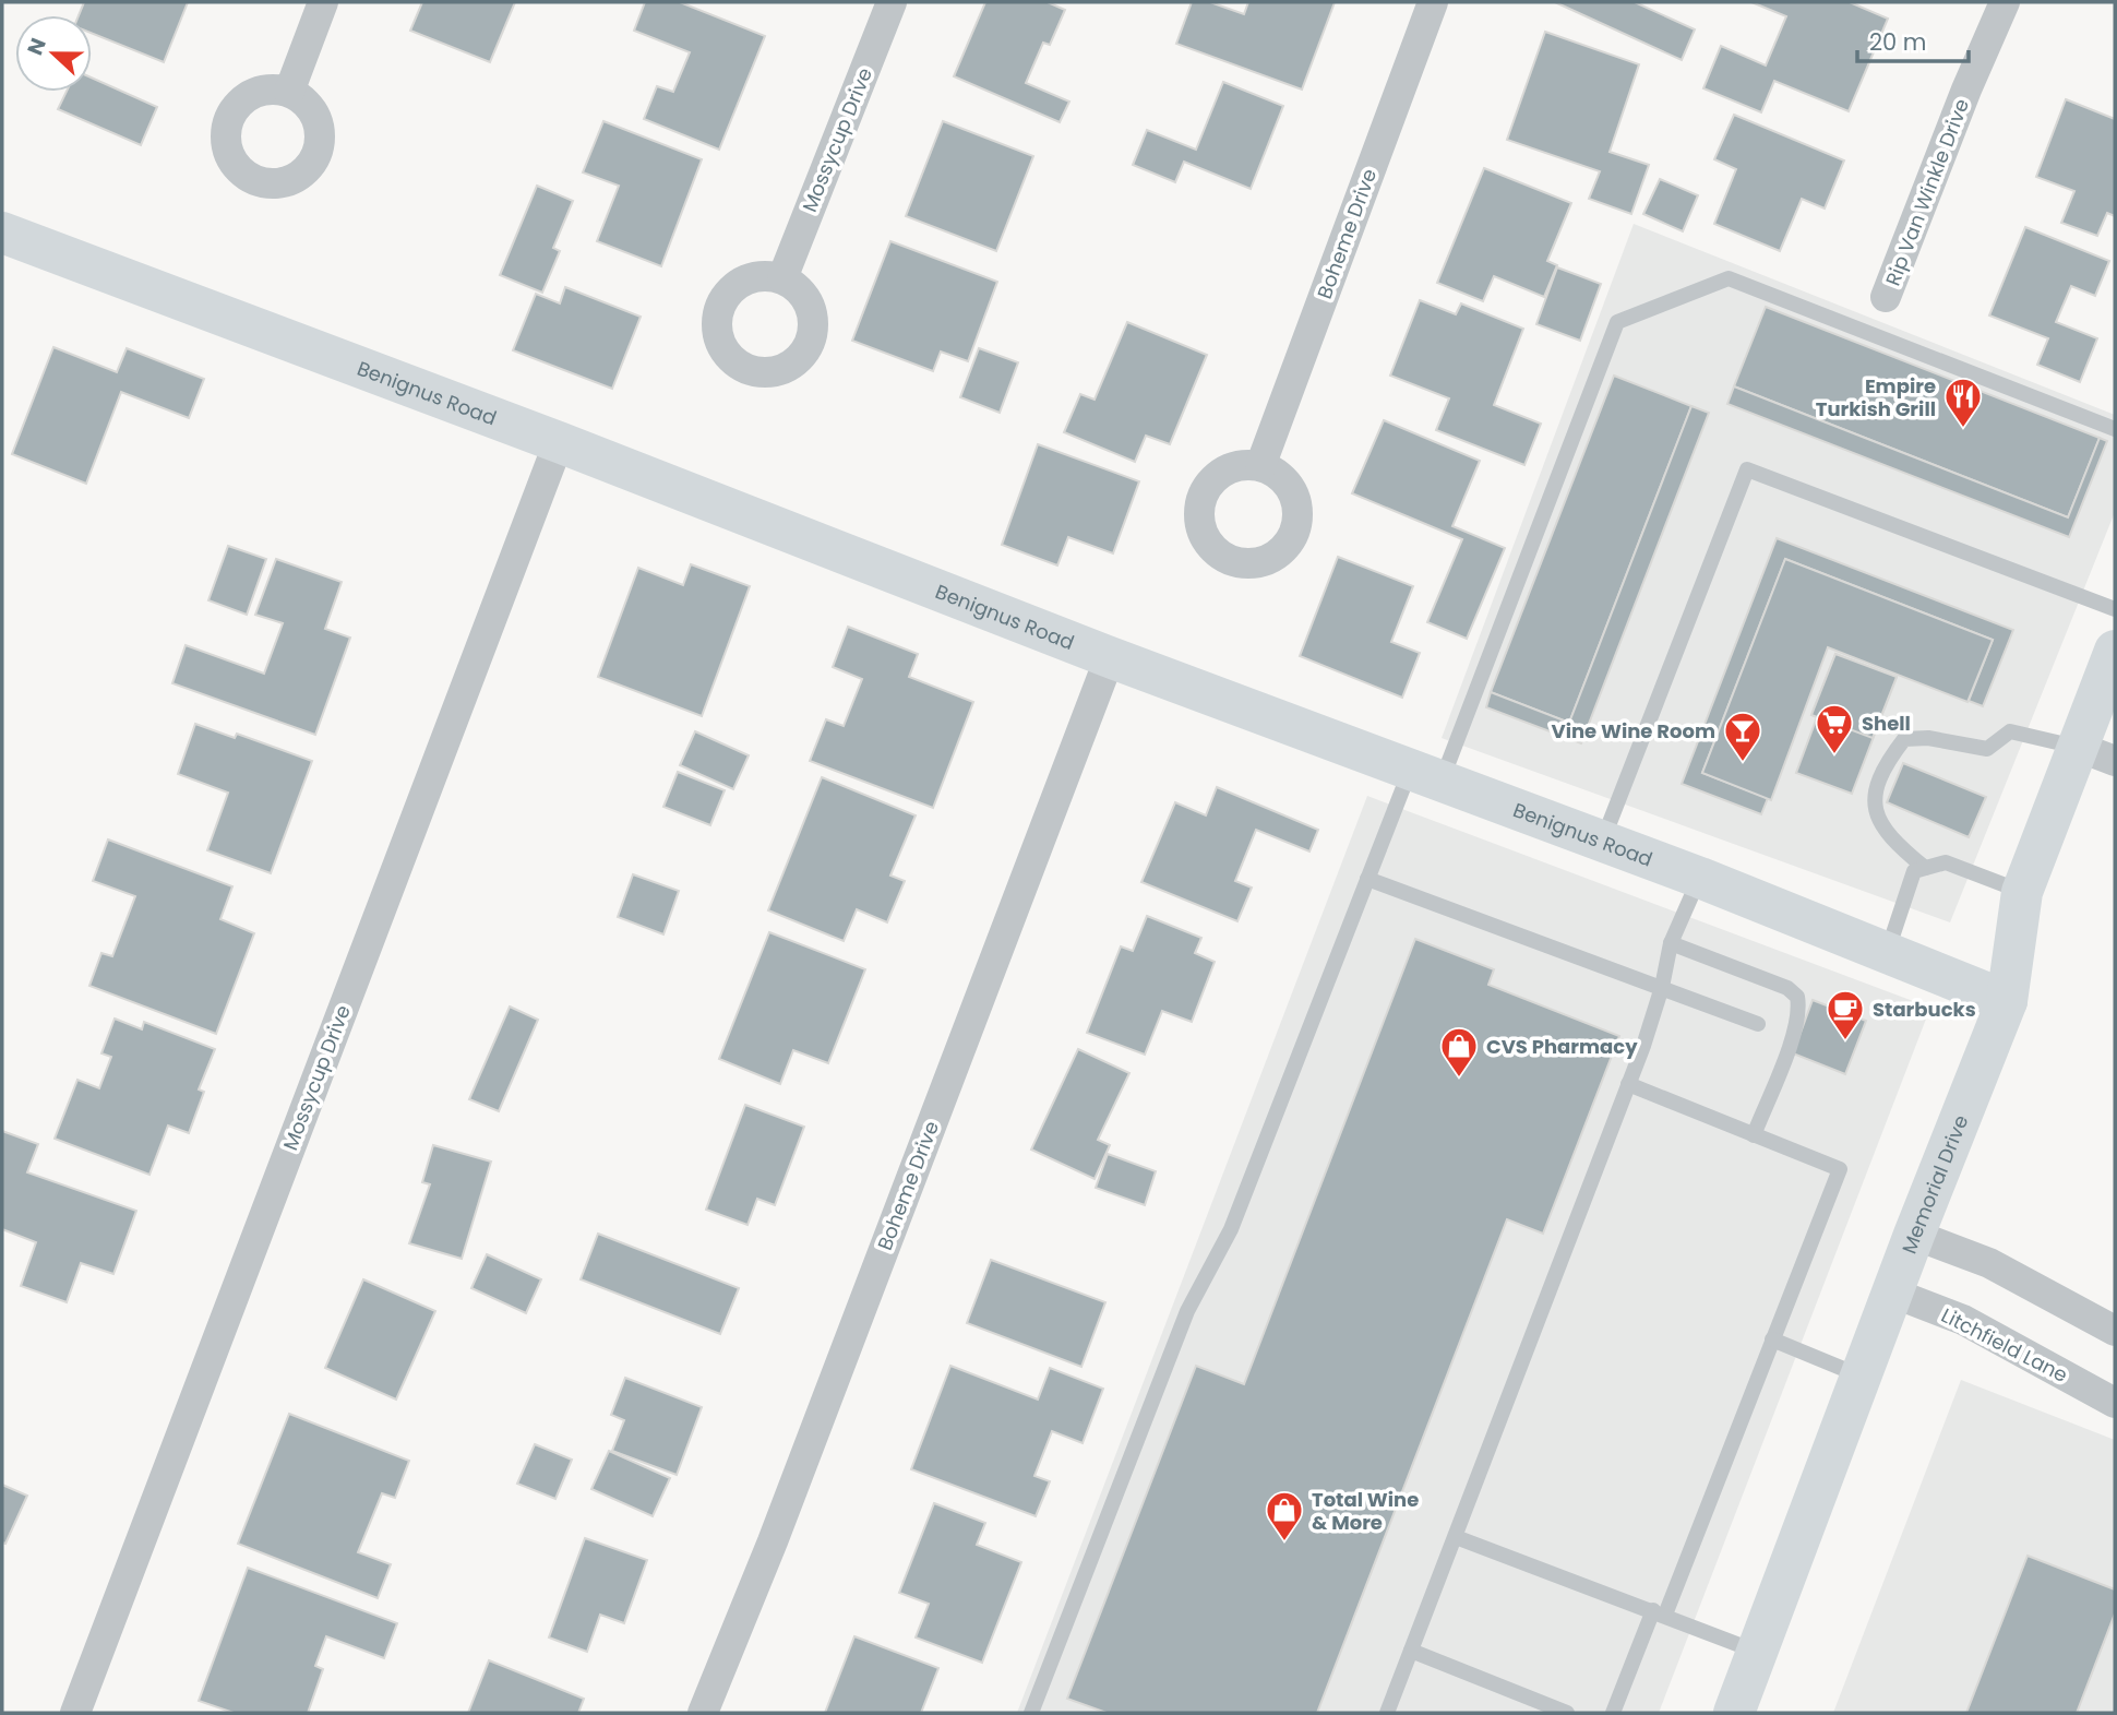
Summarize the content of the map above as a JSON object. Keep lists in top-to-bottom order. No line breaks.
{"streets":{"street":["Mossycup Drive","Rip Van Winkle Drive","Boheme Drive","Benignus Road","Memorial Drive","Litchfield Lane"]},"crossings":[["Mossycup Drive","Benignus Road"],["Boheme Drive","Benignus Road"],["Benignus Road","Memorial Drive"],["Memorial Drive","Litchfield Lane"]],"places":{"restaurant":["Empire Turkish Grill"],"supermarket":["Shell"],"bar":["Vine Wine Room"],"cafe":["Starbucks"],"shop":["CVS Pharmacy","Total Wine & More"]},"scale_bar":"20 m","north":"left"}
